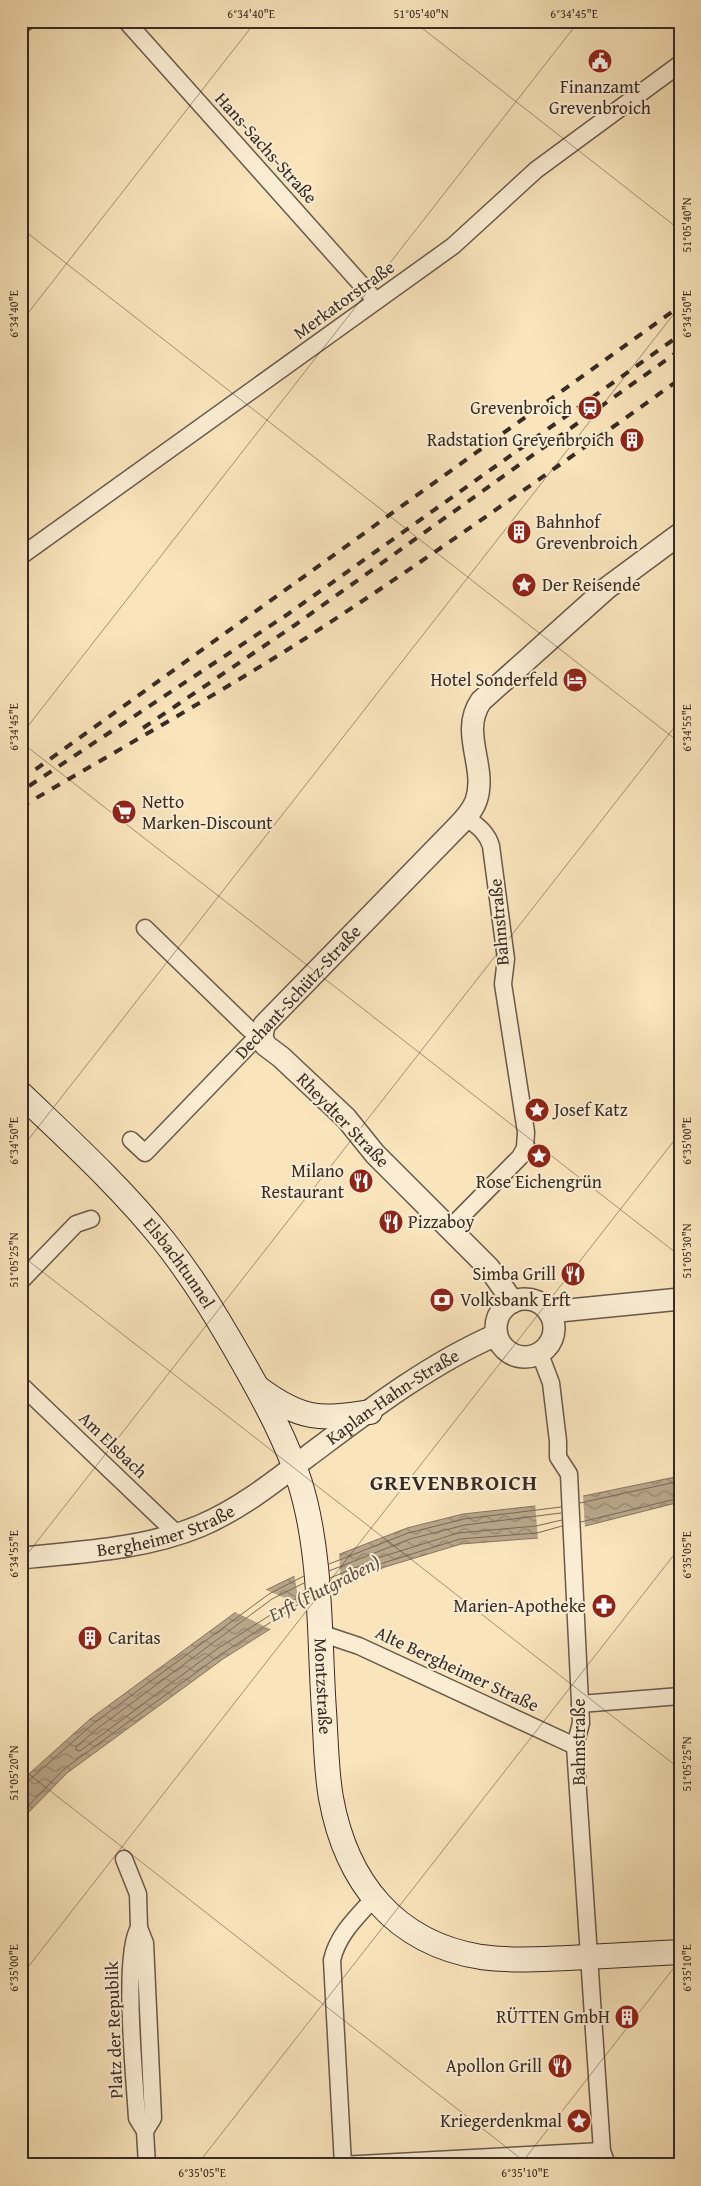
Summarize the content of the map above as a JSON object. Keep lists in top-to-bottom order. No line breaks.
{"streets":{"main road":["Elsbachtunnel","Montzstraße"],"street":["Hans-Sachs-Straße","Merkatorstraße","Bahnstraße","Dechant-Schütz-Straße","Rheydter Straße","Kaplan-Hahn-Straße","Am Elsbach","Bergheimer Straße","Alte Bergheimer Straße","Platz der Republik"]},"crossings":[["Hans-Sachs-Straße","Merkatorstraße"],["Bahnstraße","Dechant-Schütz-Straße"],["Bahnstraße","Rheydter Straße"],["Bahnstraße","Kaplan-Hahn-Straße"],["Bahnstraße","Alte Bergheimer Straße"],["Bahnstraße","Montzstraße"],["Dechant-Schütz-Straße","Rheydter Straße"],["Rheydter Straße","Kaplan-Hahn-Straße"],["Elsbachtunnel","Kaplan-Hahn-Straße"],["Elsbachtunnel","Bergheimer Straße"],["Elsbachtunnel","Montzstraße"],["Kaplan-Hahn-Straße","Bergheimer Straße"],["Kaplan-Hahn-Straße","Montzstraße"],["Am Elsbach","Bergheimer Straße"],["Bergheimer Straße","Montzstraße"],["Alte Bergheimer Straße","Montzstraße"]],"districts":["GREVENBROICH"],"water":["Erft (Flutgraben)"],"places":{"public building":["Finanzamt Grevenbroich"],"station":["Grevenbroich"],"building":["Radstation Grevenbroich","Bahnhof Grevenbroich","Caritas","RÜTTEN GmbH"],"place":["Der Reisende","Josef Katz","Rose Eichengrün","Kriegerdenkmal"],"hotel":["Hotel Sonderfeld"],"supermarket":["Netto Marken-Discount"],"restaurant":["Milano Restaurant","Pizzaboy","Simba Grill","Apollon Grill"],"bank":["Volksbank Erft"],"pharmacy":["Marien-Apotheke"]},"coordinates":["6°34'40\"E","51°05'40\"N","6°34'45\"E","6°34'50\"E","6°34'55\"E","6°35'00\"E","51°05'30\"N","51°05'25\"N","6°35'05\"E","51°05'20\"N","6°35'10\"E"]}
